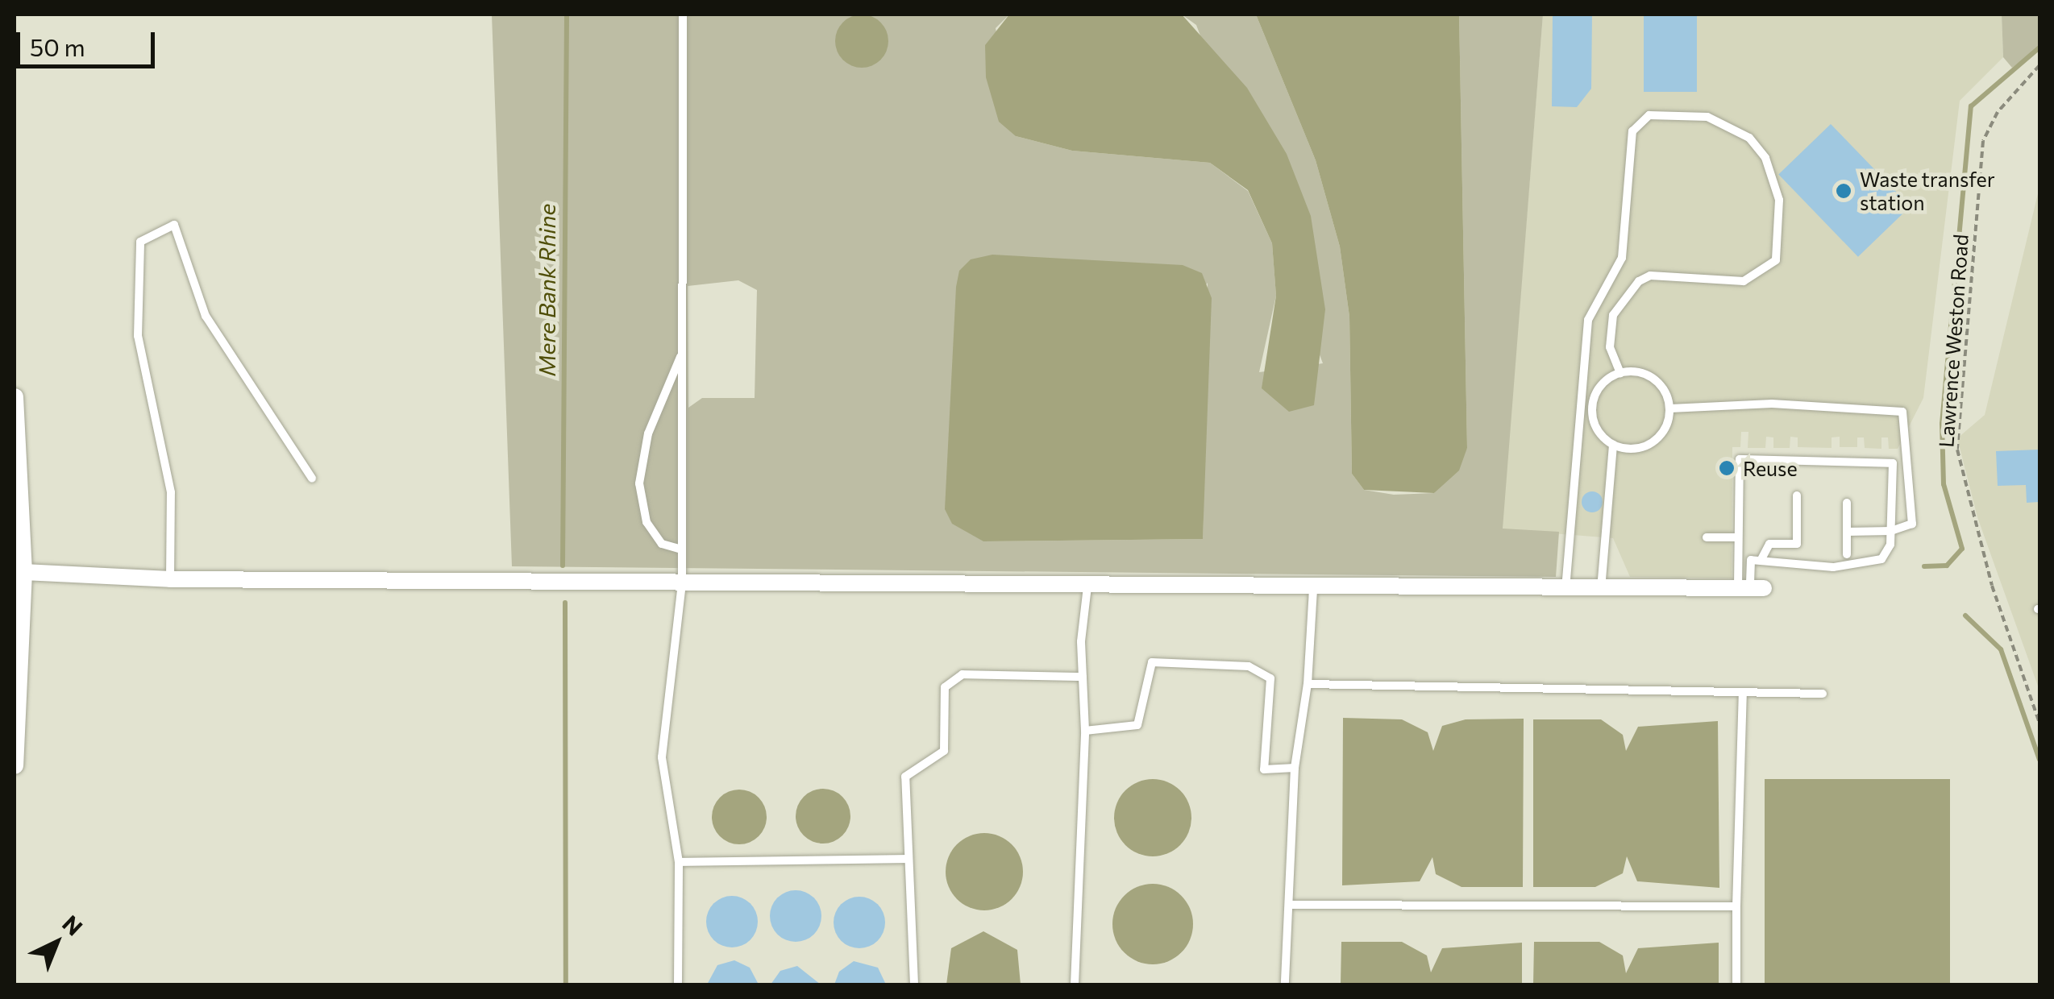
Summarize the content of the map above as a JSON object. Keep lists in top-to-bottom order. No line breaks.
{"streets":{"path":["Lawrence Weston Road"]},"water":["Mere Bank Rhine"],"places":["Waste transfer station","Reuse"],"scale_bar":"50 m","north":"top right"}
